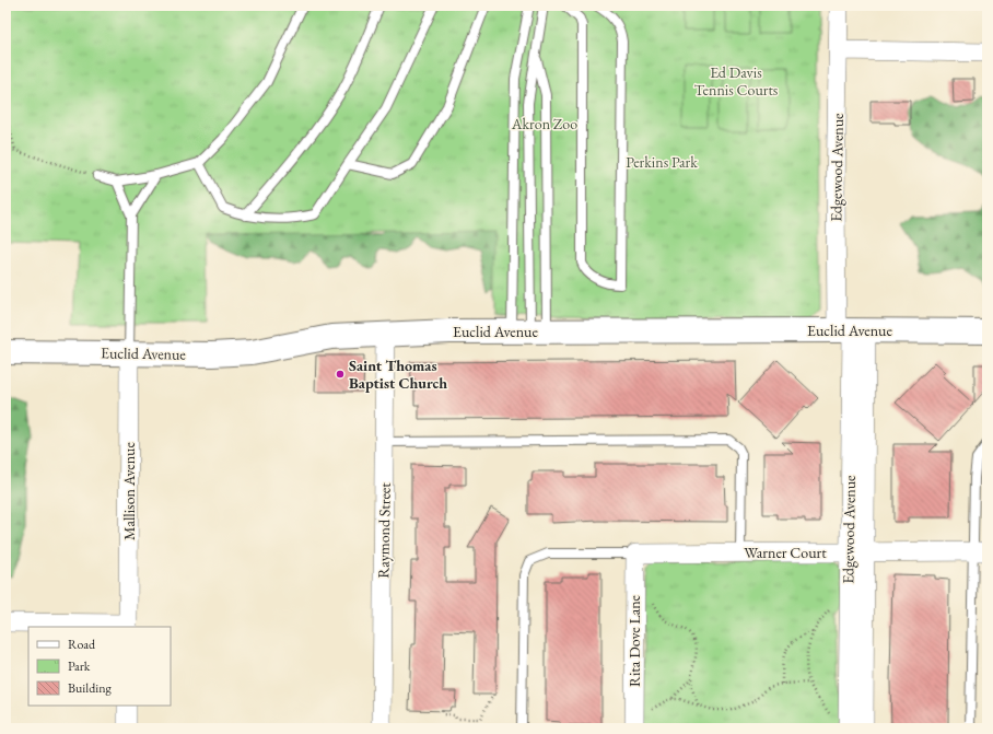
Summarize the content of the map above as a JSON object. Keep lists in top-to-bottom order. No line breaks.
{"streets":{"street":["Edgewood Avenue","Euclid Avenue","Mallison Avenue","Raymond Street","Warner Court","Rita Dove Lane"]},"crossings":[["Edgewood Avenue","Euclid Avenue"],["Edgewood Avenue","Warner Court"],["Euclid Avenue","Mallison Avenue"],["Euclid Avenue","Raymond Street"],["Warner Court","Rita Dove Lane"]],"parks":["Ed Davis Tennis Courts","Akron Zoo","Perkins Park"],"places":["Saint Thomas Baptist Church"],"legend":["Road","Park","Building"]}
